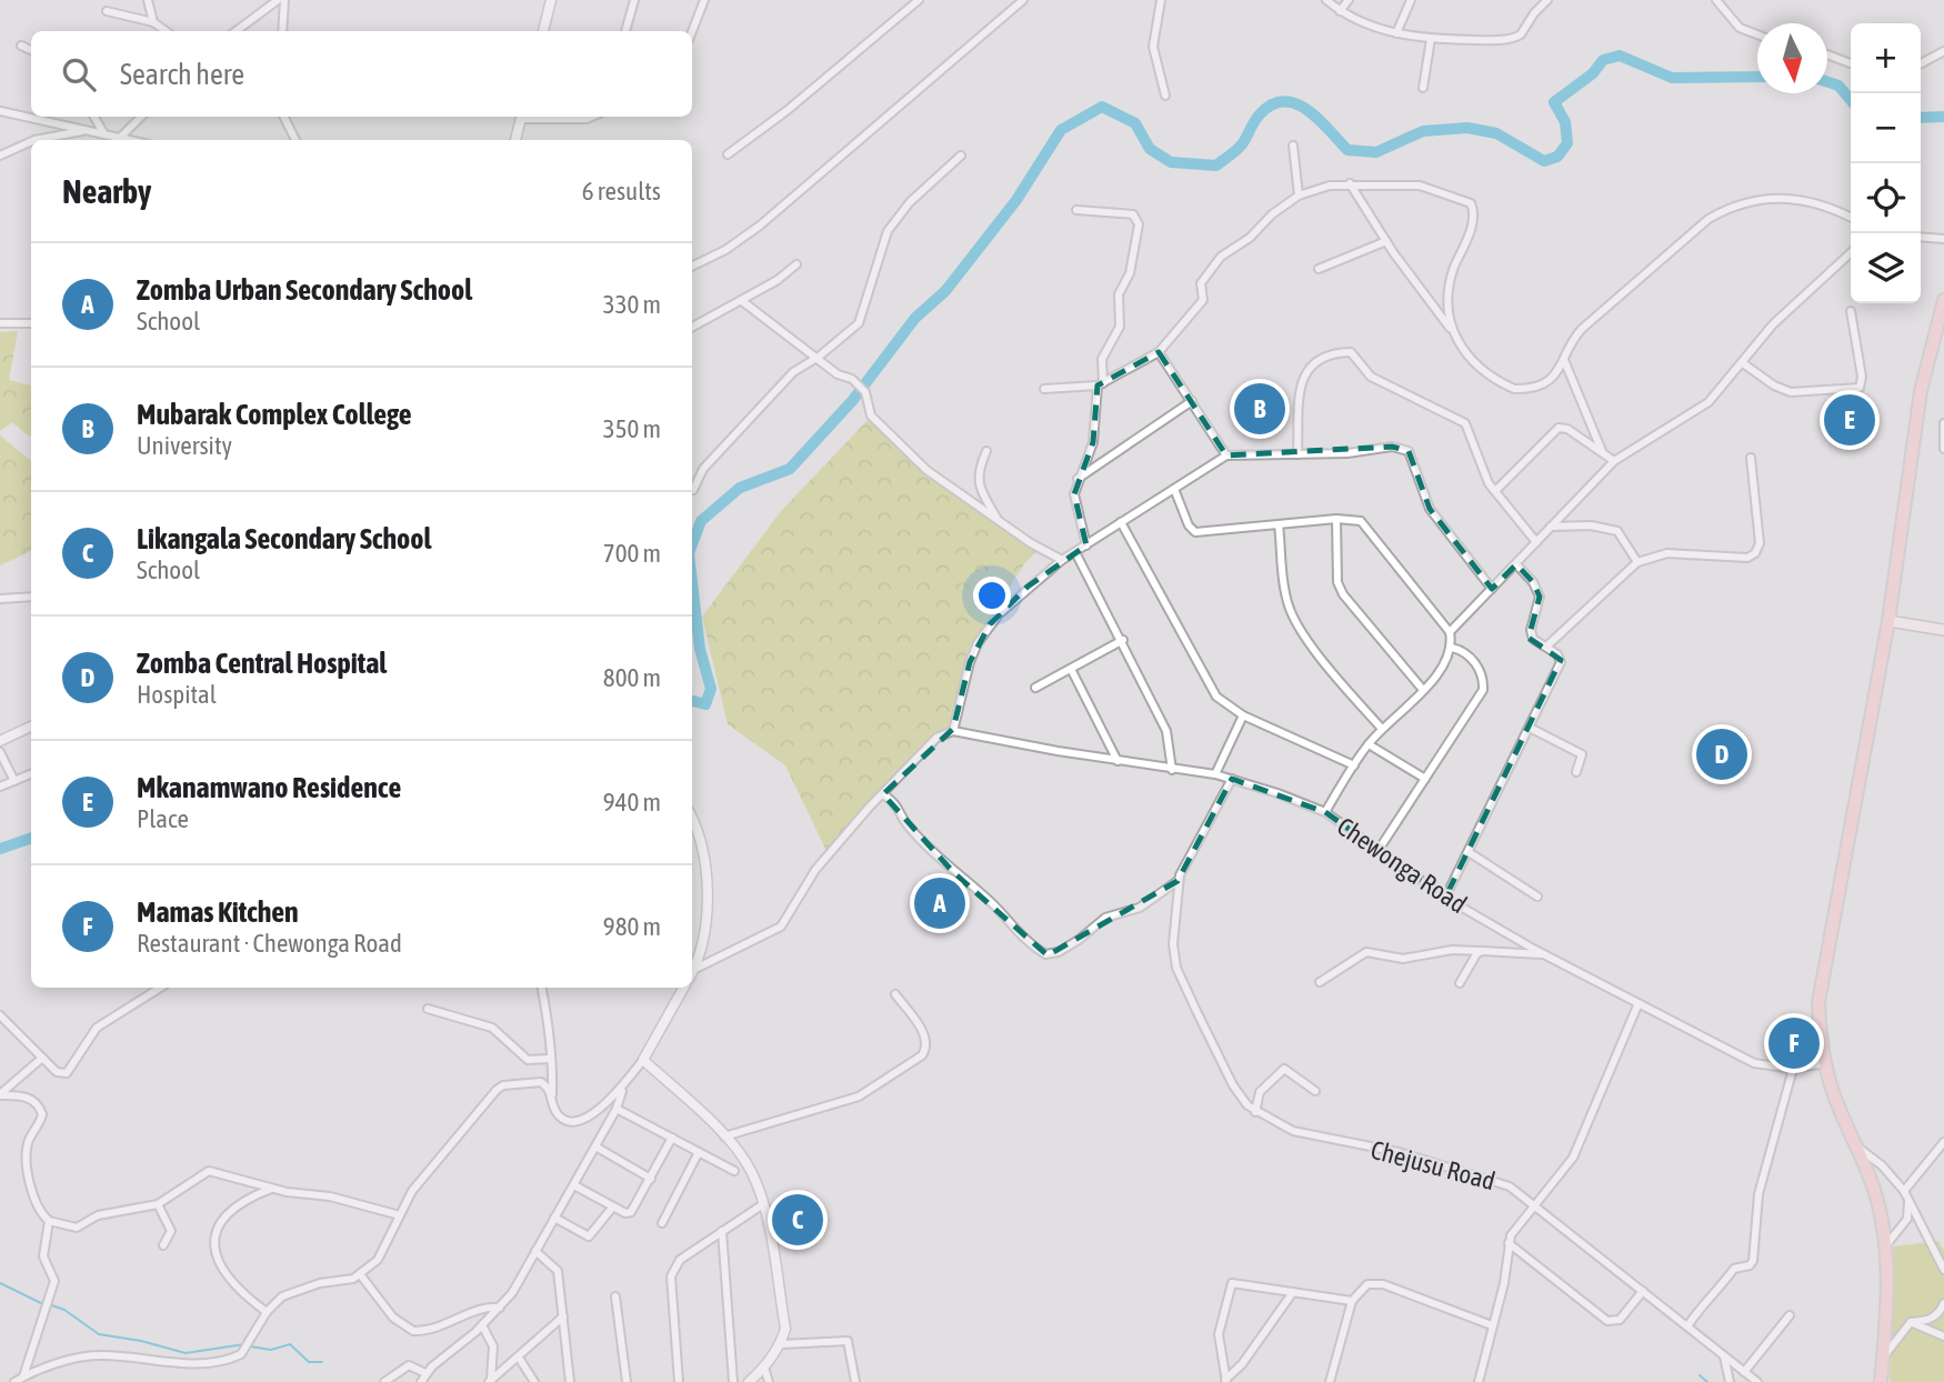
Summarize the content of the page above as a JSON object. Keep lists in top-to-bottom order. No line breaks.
{"streets":{"street":["Chewonga Road","Chejusu Road"]},"north":"bottom","page":{"map_buttons":["+","−"],"search":"Search here","heading":["Nearby","6 results"],"list":[{"mark":"A","name":"Zomba Urban Secondary School","note":"School","value":"330 m"},{"mark":"B","name":"Mubarak Complex College","note":"University","value":"350 m"},{"mark":"C","name":"Likangala Secondary School","note":"School","value":"700 m"},{"mark":"D","name":"Zomba Central Hospital","note":"Hospital","value":"800 m"},{"mark":"E","name":"Mkanamwano Residence","note":"Place","value":"940 m"},{"mark":"F","name":"Mamas Kitchen","note":"Restaurant · Chewonga Road","value":"980 m"}],"pins":["B","E","D","A","F","C"]}}
